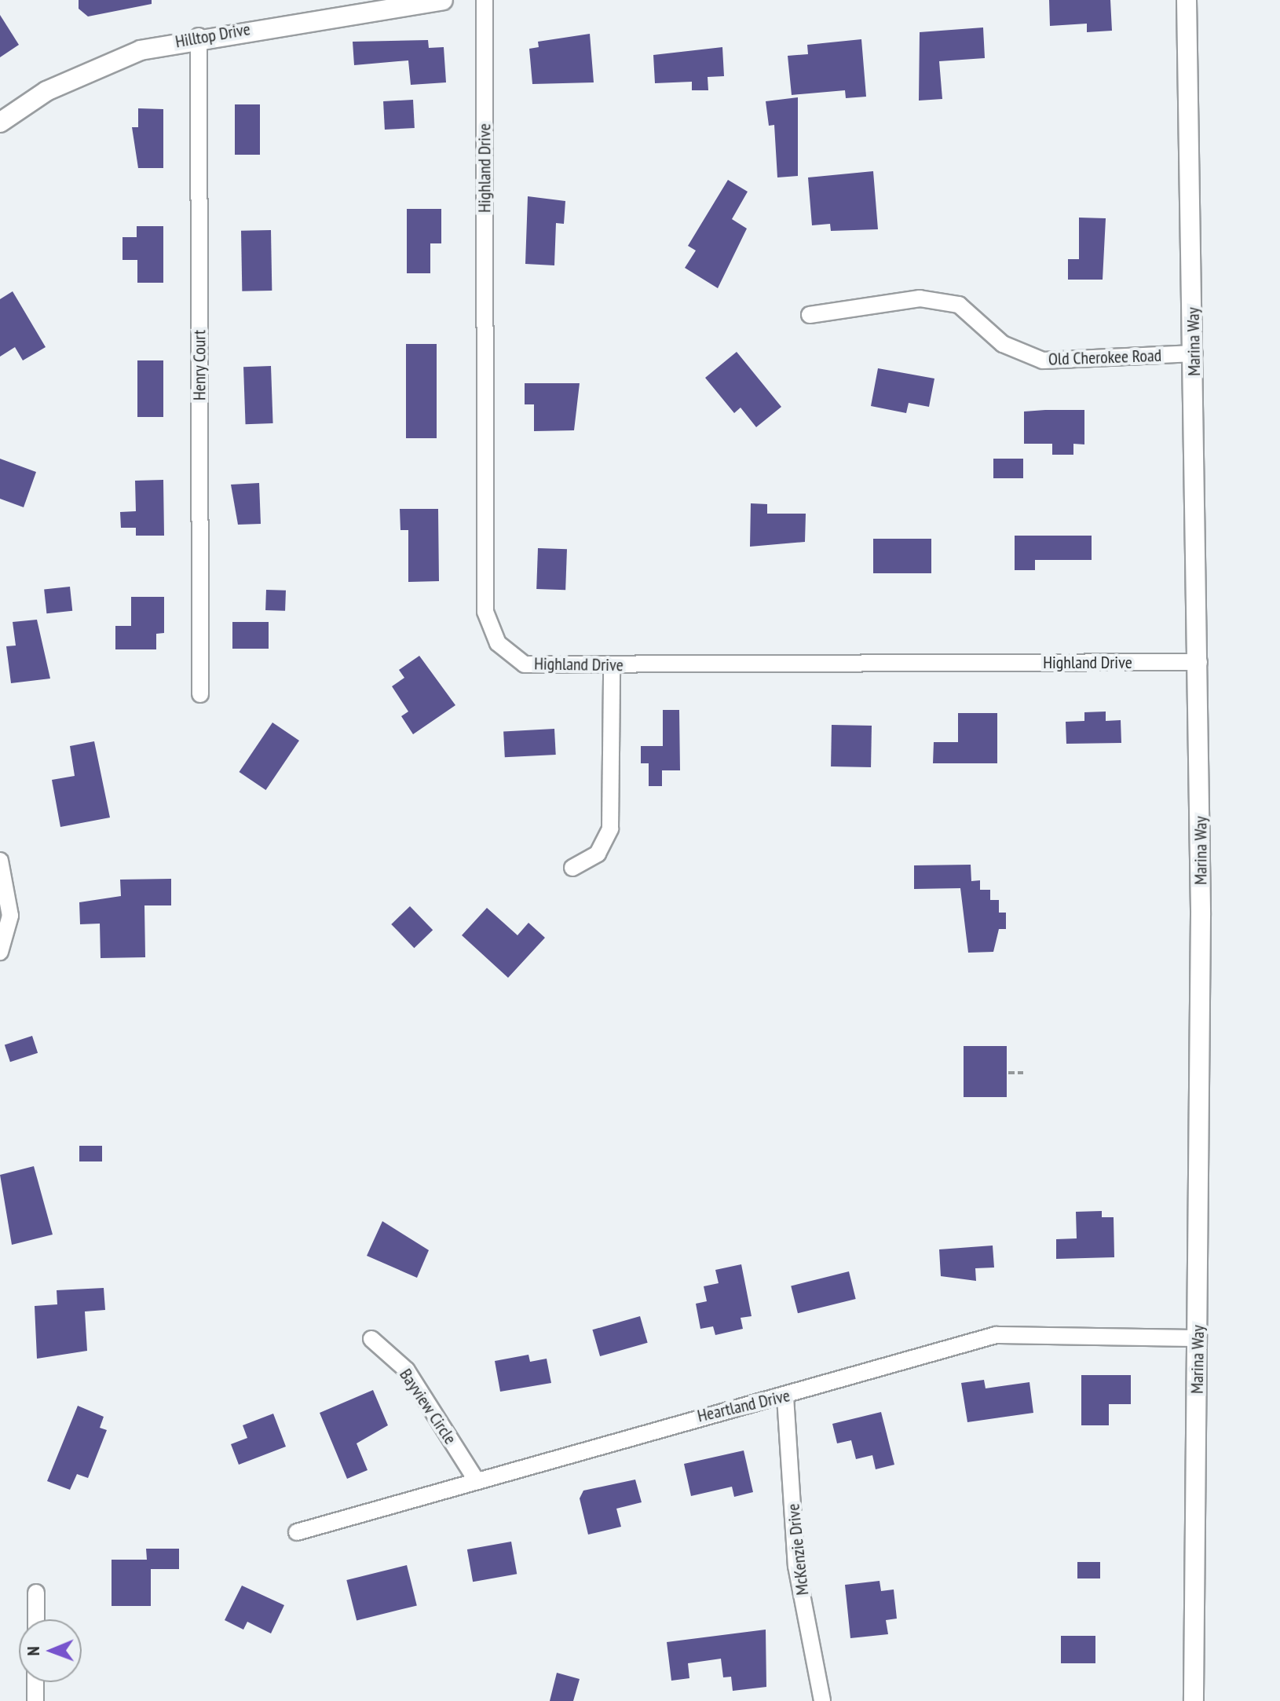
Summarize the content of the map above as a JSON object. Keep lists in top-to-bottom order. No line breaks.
{"streets":{"street":["Hilltop Drive","Highland Drive","Marina Way","Old Cherokee Road","Henry Court","Heartland Drive","Bayview Circle","McKenzie Drive"]},"crossings":[["Hilltop Drive","Henry Court"],["Highland Drive","Marina Way"],["Marina Way","Old Cherokee Road"],["Marina Way","Heartland Drive"],["Heartland Drive","Bayview Circle"],["Heartland Drive","McKenzie Drive"]],"north":"left"}
